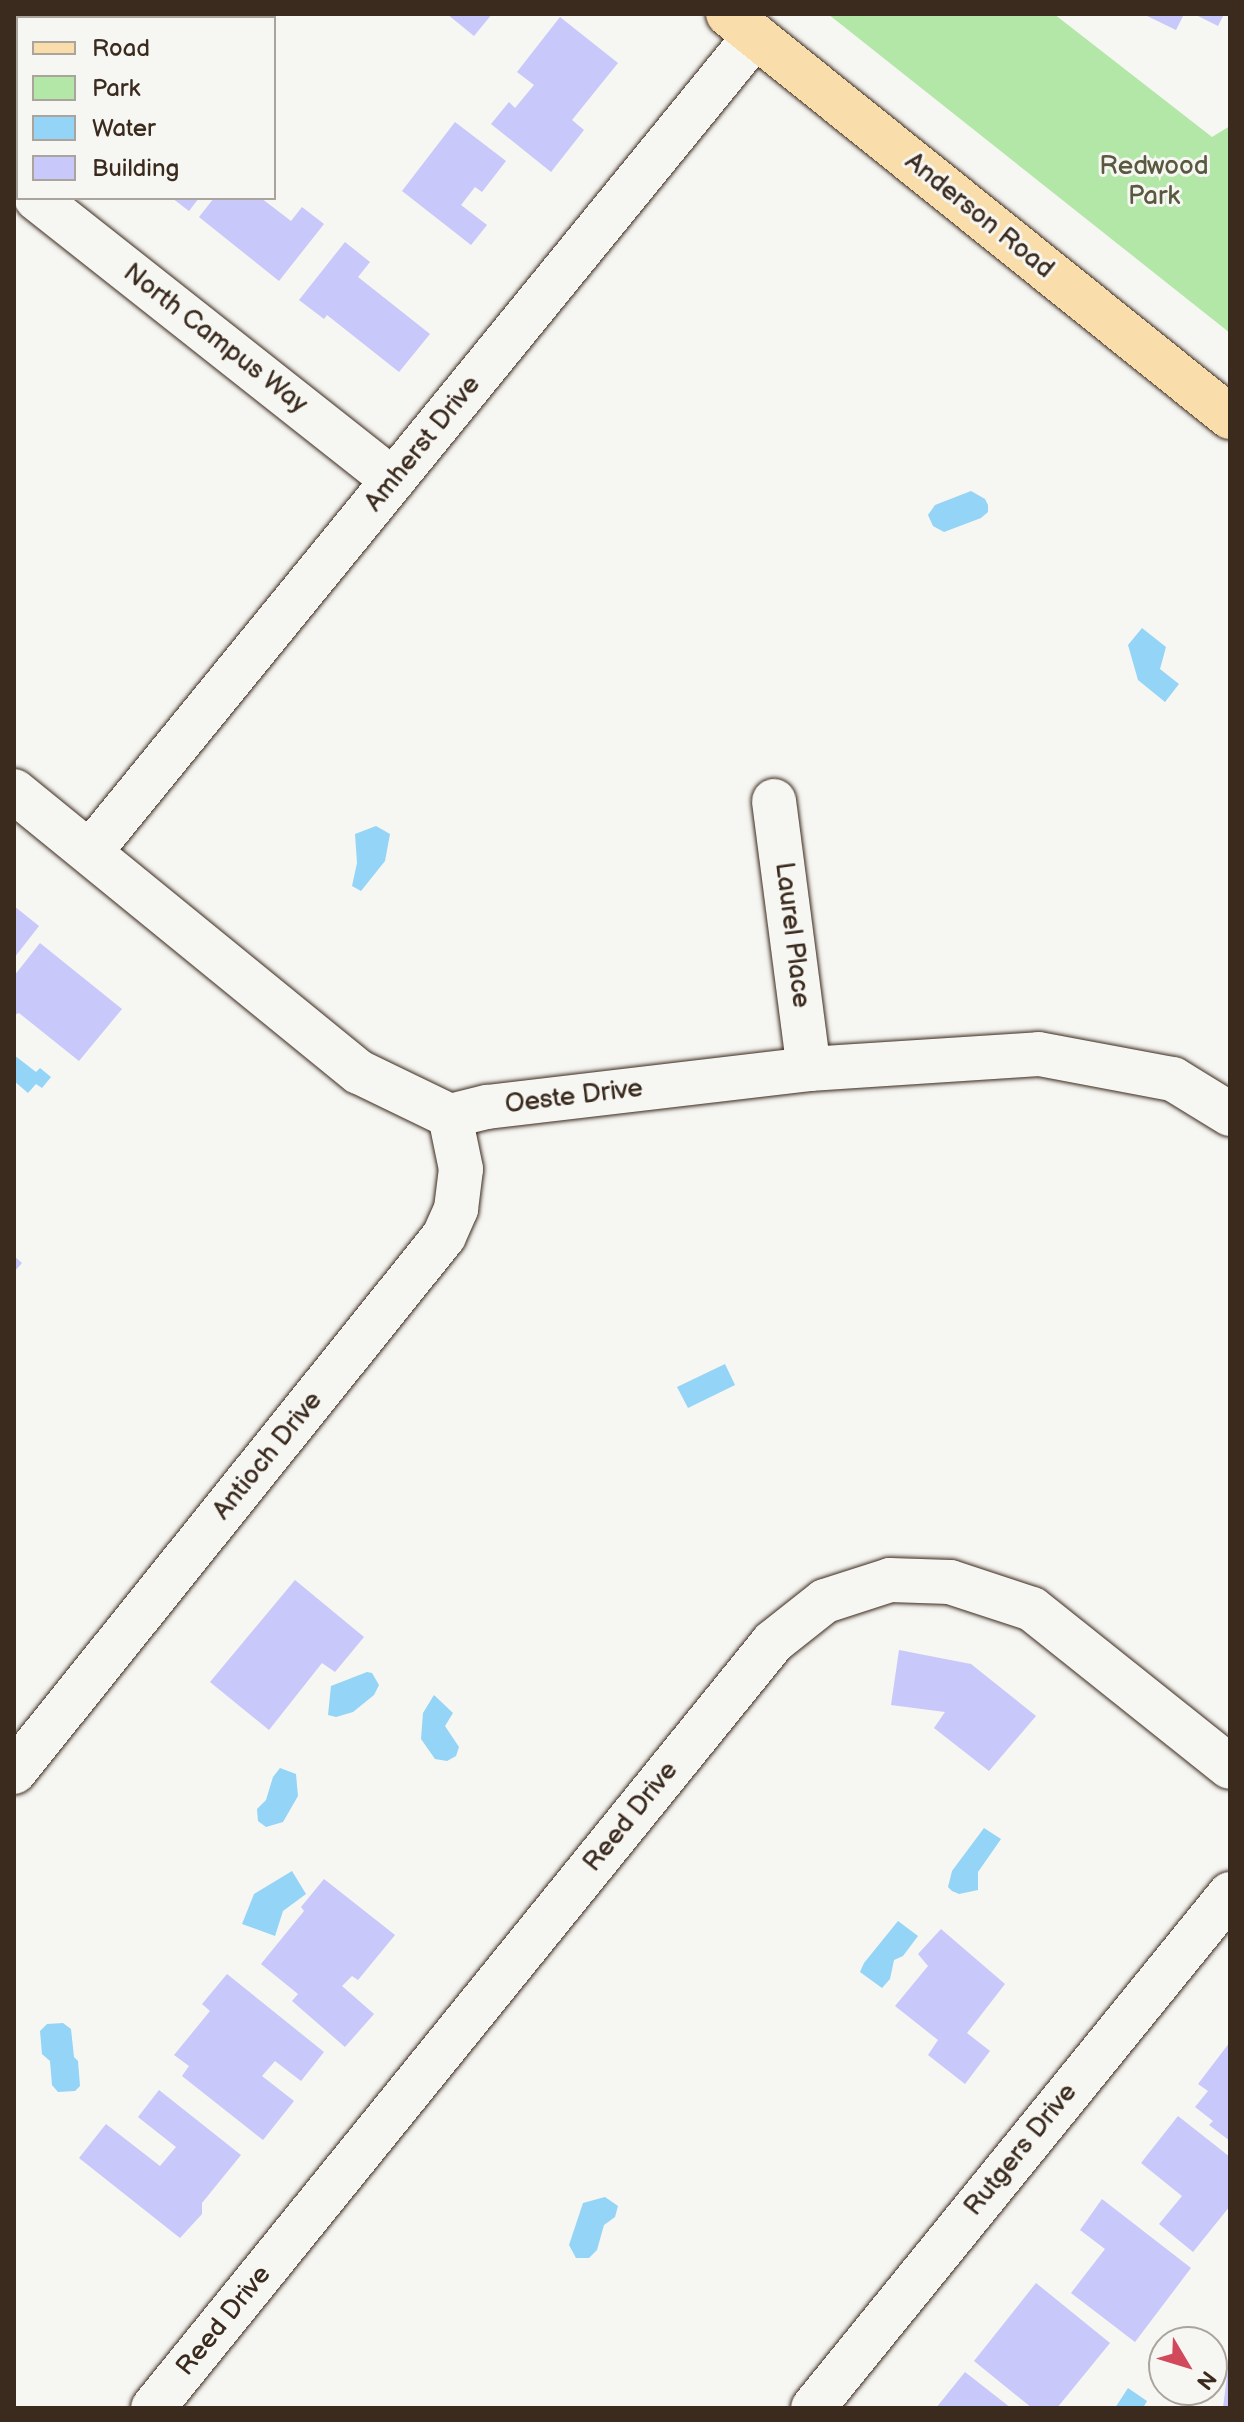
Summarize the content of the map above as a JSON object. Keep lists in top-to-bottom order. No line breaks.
{"streets":{"main road":["Anderson Road"],"street":["North Campus Way","Amherst Drive","Laurel Place","Oeste Drive","Antioch Drive","Reed Drive","Rutgers Drive"]},"crossings":[["Anderson Road","Amherst Drive"],["North Campus Way","Amherst Drive"],["Laurel Place","Oeste Drive"],["Oeste Drive","Antioch Drive"]],"parks":["Redwood Park"],"legend":["Road","Park","Water","Building"],"north":"bottom right"}
